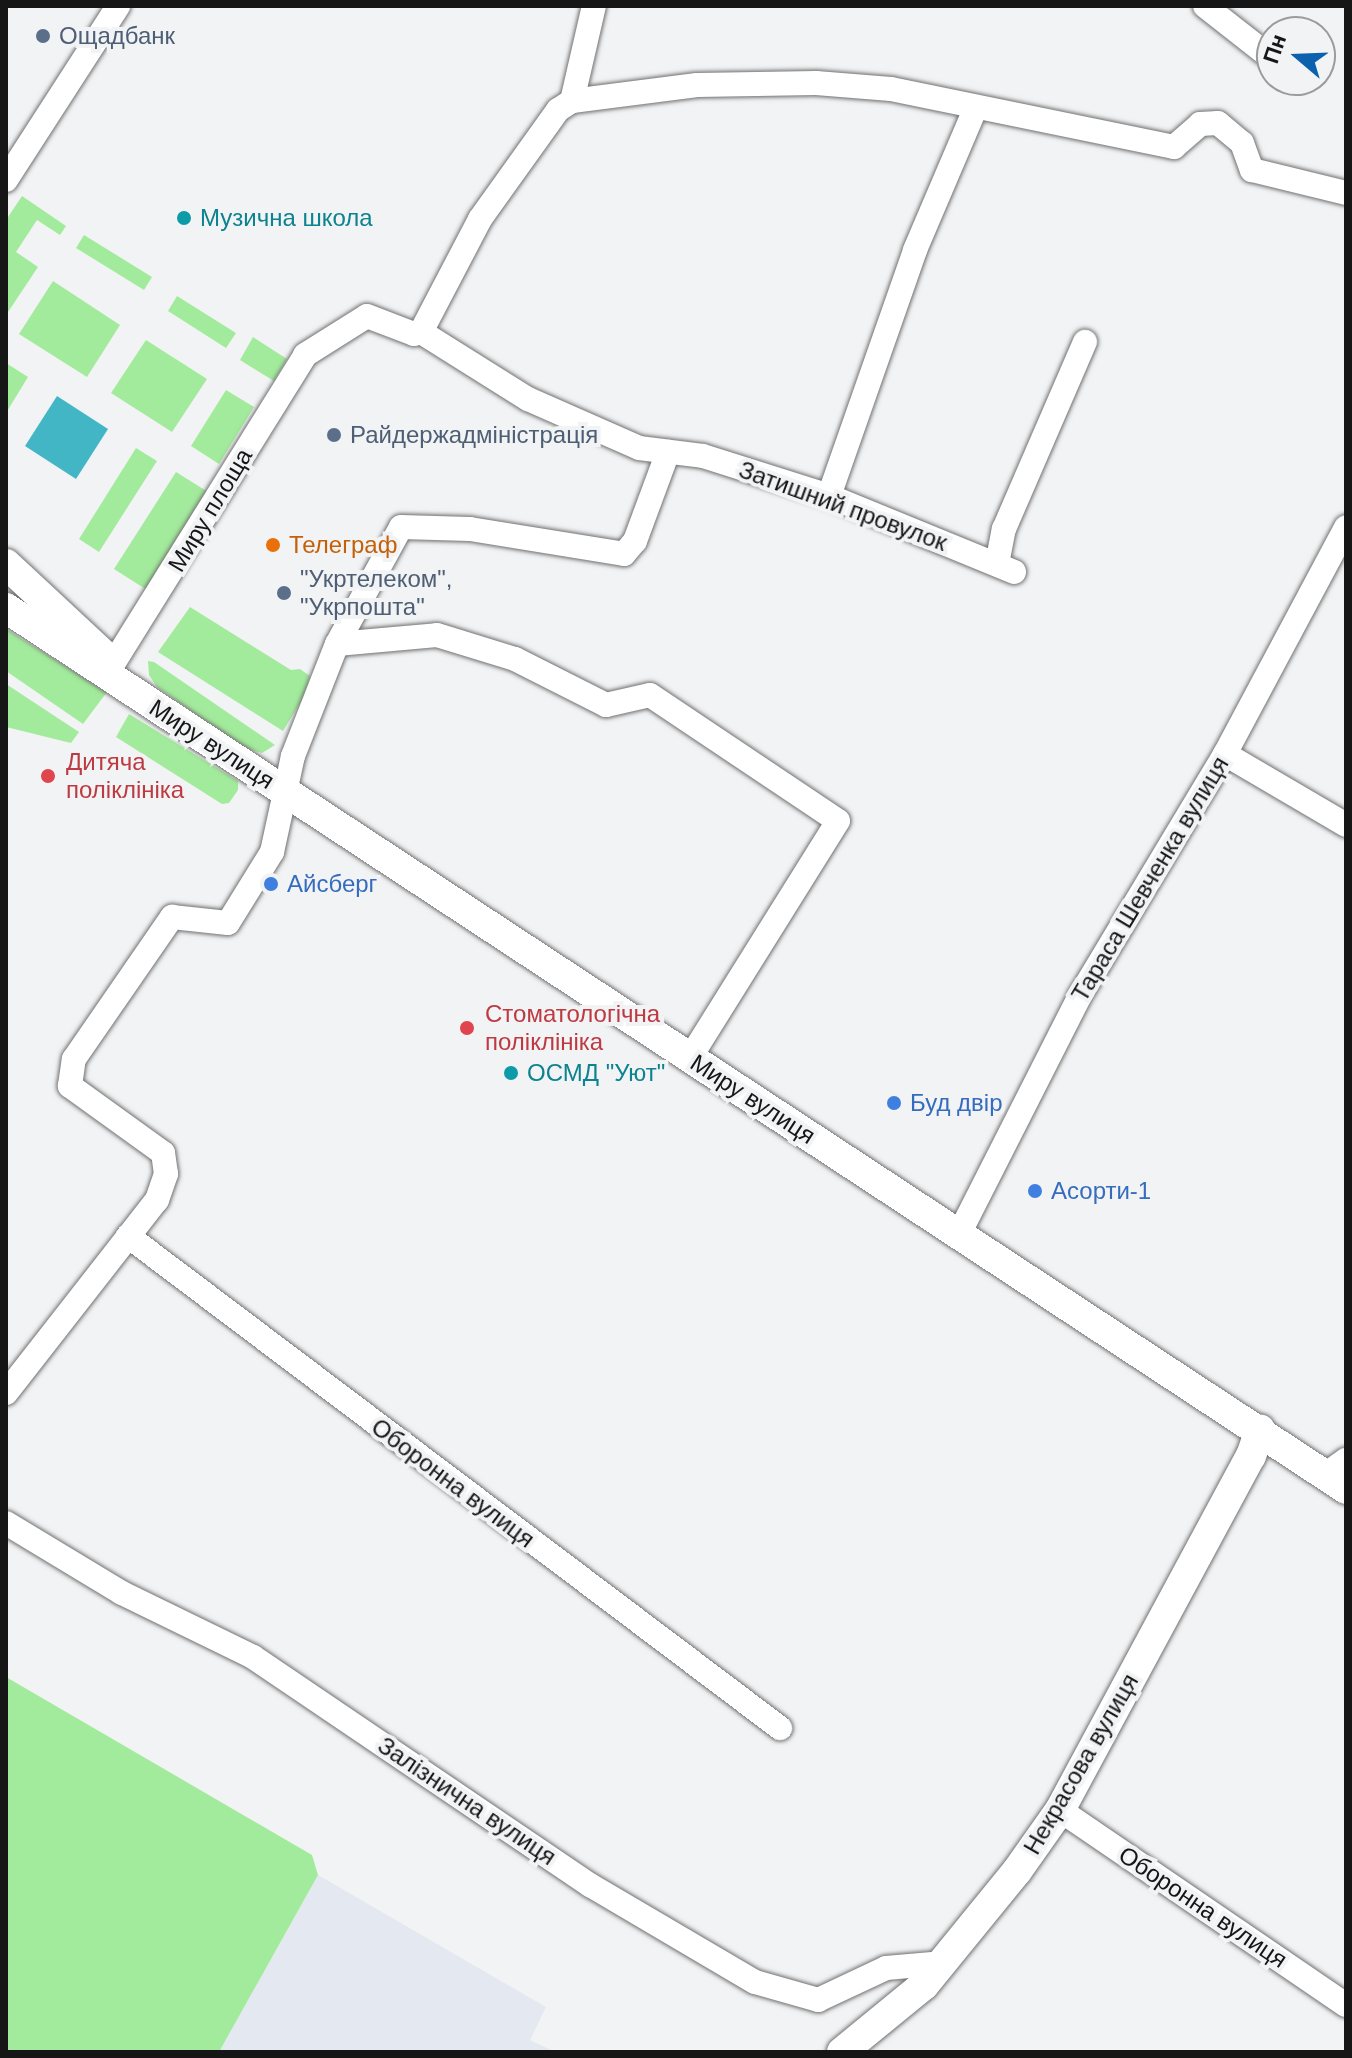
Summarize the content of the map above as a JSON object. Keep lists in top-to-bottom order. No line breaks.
{"streets":{"street":["Затишний провулок","Миру площа","Миру вулиця","Тараса Шевченка вулиця","Оборонна вулиця","Некрасова вулиця","Залізнична вулиця"]},"crossings":[["Затишний провулок","Миру площа"],["Миру площа","Миру вулиця"],["Миру вулиця","Тараса Шевченка вулиця"],["Миру вулиця","Некрасова вулиця"],["Оборонна вулиця","Некрасова вулиця"],["Некрасова вулиця","Залізнична вулиця"]],"places":["Ощадбанк","Музична школа","Райдержадміністрація","Телеграф","\"Укртелеком\", \"Укрпошта\"","Дитяча поліклініка","Айсберг","Стоматологічна поліклініка","ОСМД \"Уют\"","Буд двір","Асорти-1"],"north":"left"}
